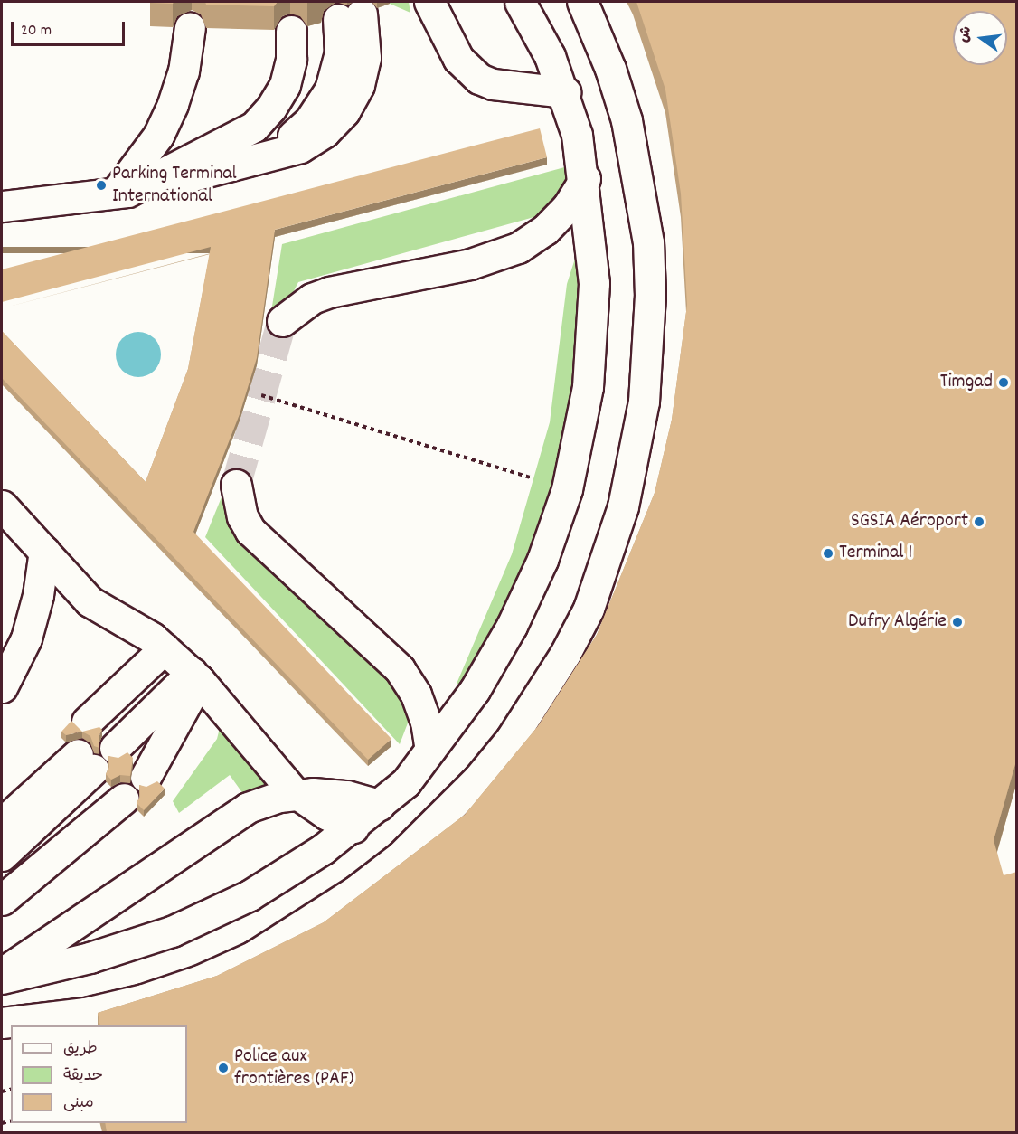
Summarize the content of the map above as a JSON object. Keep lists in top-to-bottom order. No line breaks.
{"places":["Parking Terminal International","Timgad","SGSIA Aéroport","Terminal 1","Dufry Algérie","Police aux frontières (PAF)"],"legend":["طريق","حديقة","مبنى"],"scale_bar":"20 m","north":"left"}
